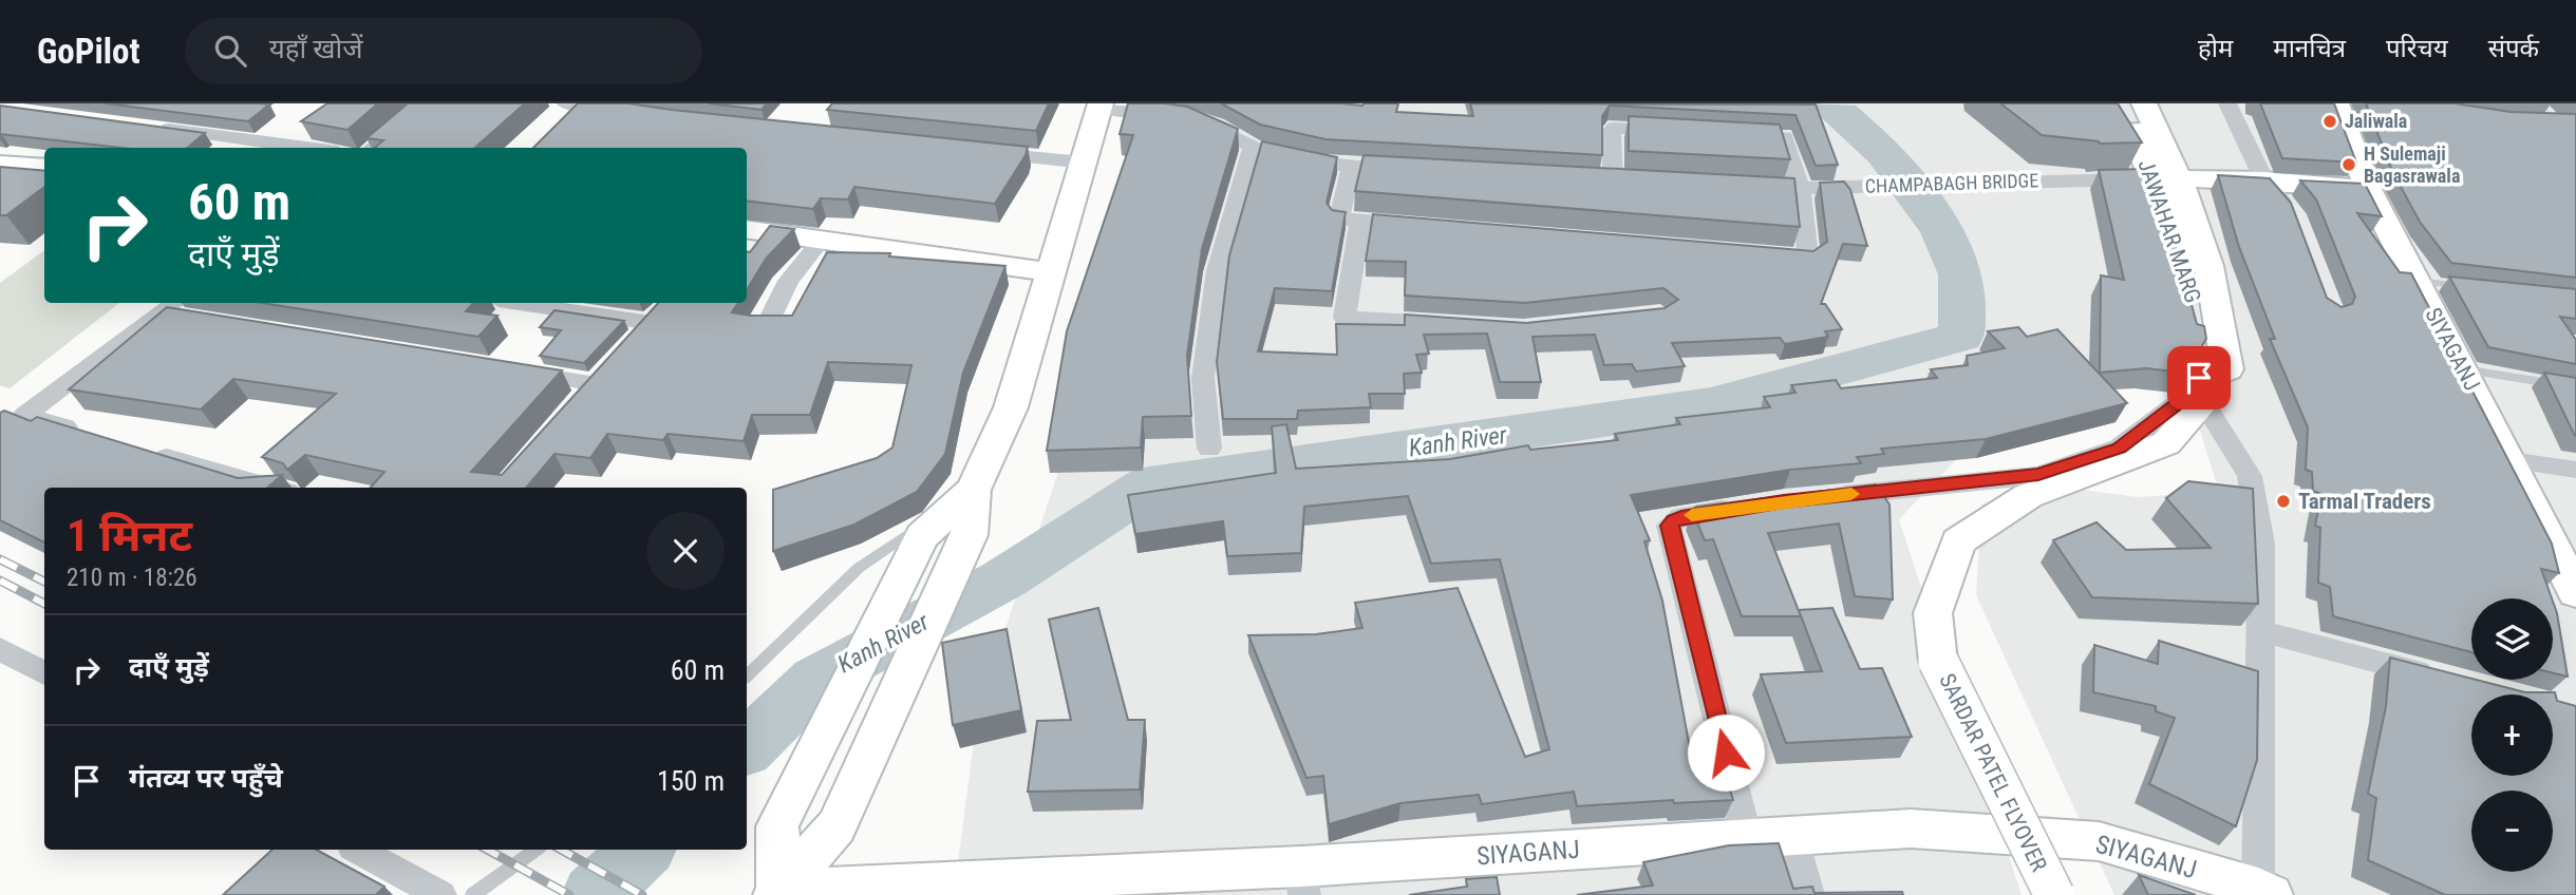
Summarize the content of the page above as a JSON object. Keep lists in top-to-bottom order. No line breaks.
{"streets":{"street":["CHAMPABAGH BRIDGE","JAWAHAR MARG","SIYAGANJ","SARDAR PATEL FLYOVER"]},"crossings":[["CHAMPABAGH BRIDGE","JAWAHAR MARG"],["CHAMPABAGH BRIDGE","SARDAR PATEL FLYOVER"],["JAWAHAR MARG","SARDAR PATEL FLYOVER"]],"water":["Kanh River"],"places":["Jaliwala","H Sulemaji Bagasrawala","Tarmal Traders"],"page":{"header":"GoPilot","search":"यहाँ खोजें","nav":["होम","मानचित्र","परिचय","संपर्क"],"turn":["60 m","दाएँ मुड़ें"],"heading":["1 मिनट","210 m · 18:26"],"map_buttons":["+","−"],"list":[{"name":"दाएँ मुड़ें","value":"60 m"},{"name":"गंतव्य पर पहुँचे","value":"150 m"}]}}
